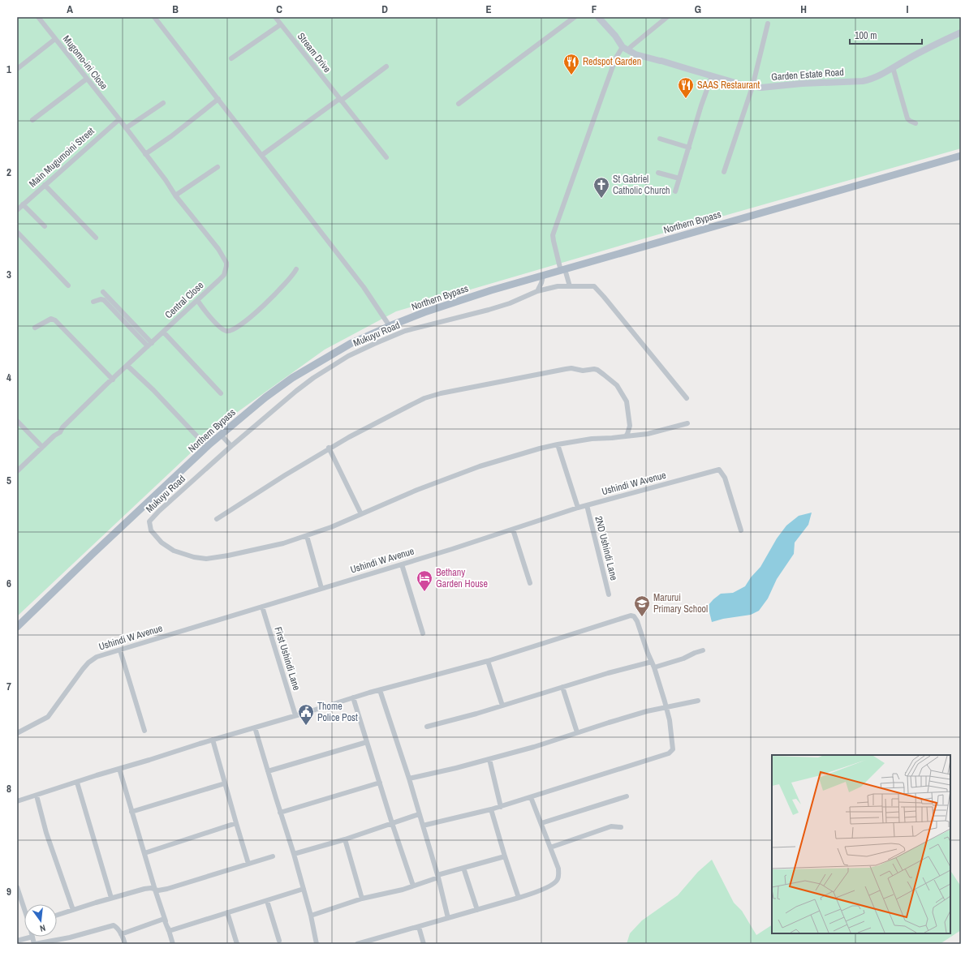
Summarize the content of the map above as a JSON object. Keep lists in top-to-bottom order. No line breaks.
{"streets":{"main road":["Northern Bypass"],"street":["Stream Drive","Mugomo-ini Close","Garden Estate Road","Main Mugumoini Street","Central Close","Mukuyu Road","Ushindi W Avenue","2ND Ushindi Lane","First Ushindi Lane"]},"crossings":[["Mugomo-ini Close","Main Mugumoini Street"],["Mugomo-ini Close","Central Close"],["Main Mugumoini Street","Central Close"],["Ushindi W Avenue","2ND Ushindi Lane"],["Ushindi W Avenue","First Ushindi Lane"]],"places":{"restaurant":["Redspot Garden","SAAS Restaurant"],"church":["St Gabriel Catholic Church"],"hotel":["Bethany Garden House"],"school or university":["Marurui Primary School"],"public building":["Thome Police Post"]},"scale_bar":"100 m","north":"bottom","grid":{"columns":["A","B","C","D","E","F","G","H","I"],"rows":["1","2","3","4","5","6","7","8","9"]}}
